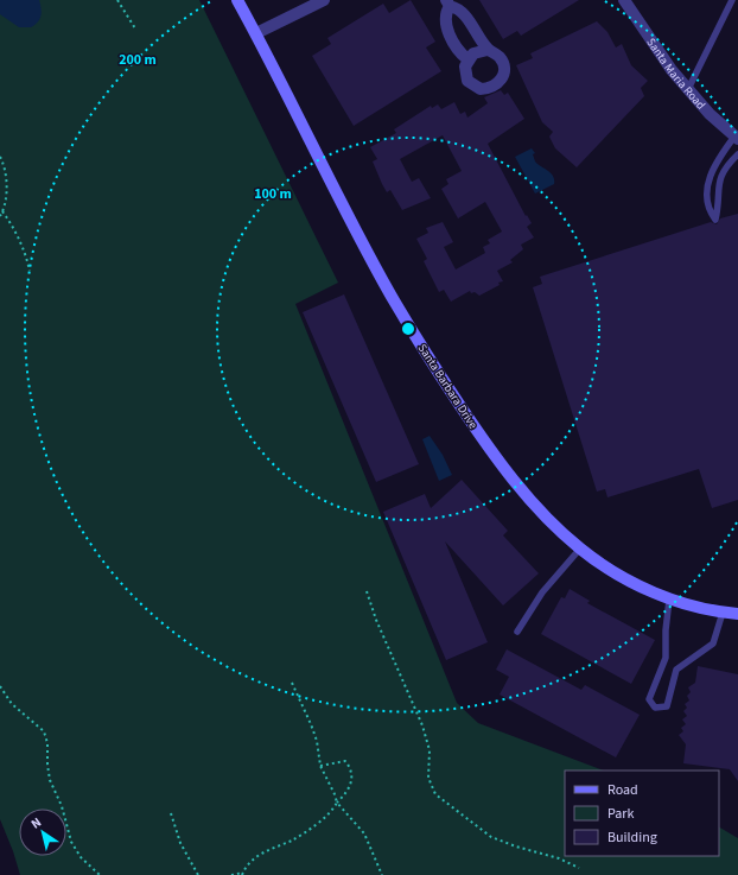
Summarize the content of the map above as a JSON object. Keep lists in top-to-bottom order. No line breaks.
{"streets":{"main road":["Santa Barbara Drive"],"street":["Santa Maria Road"]},"legend":["Road","Park","Building"],"north":"top left","rings":["200 m","100 m"]}
